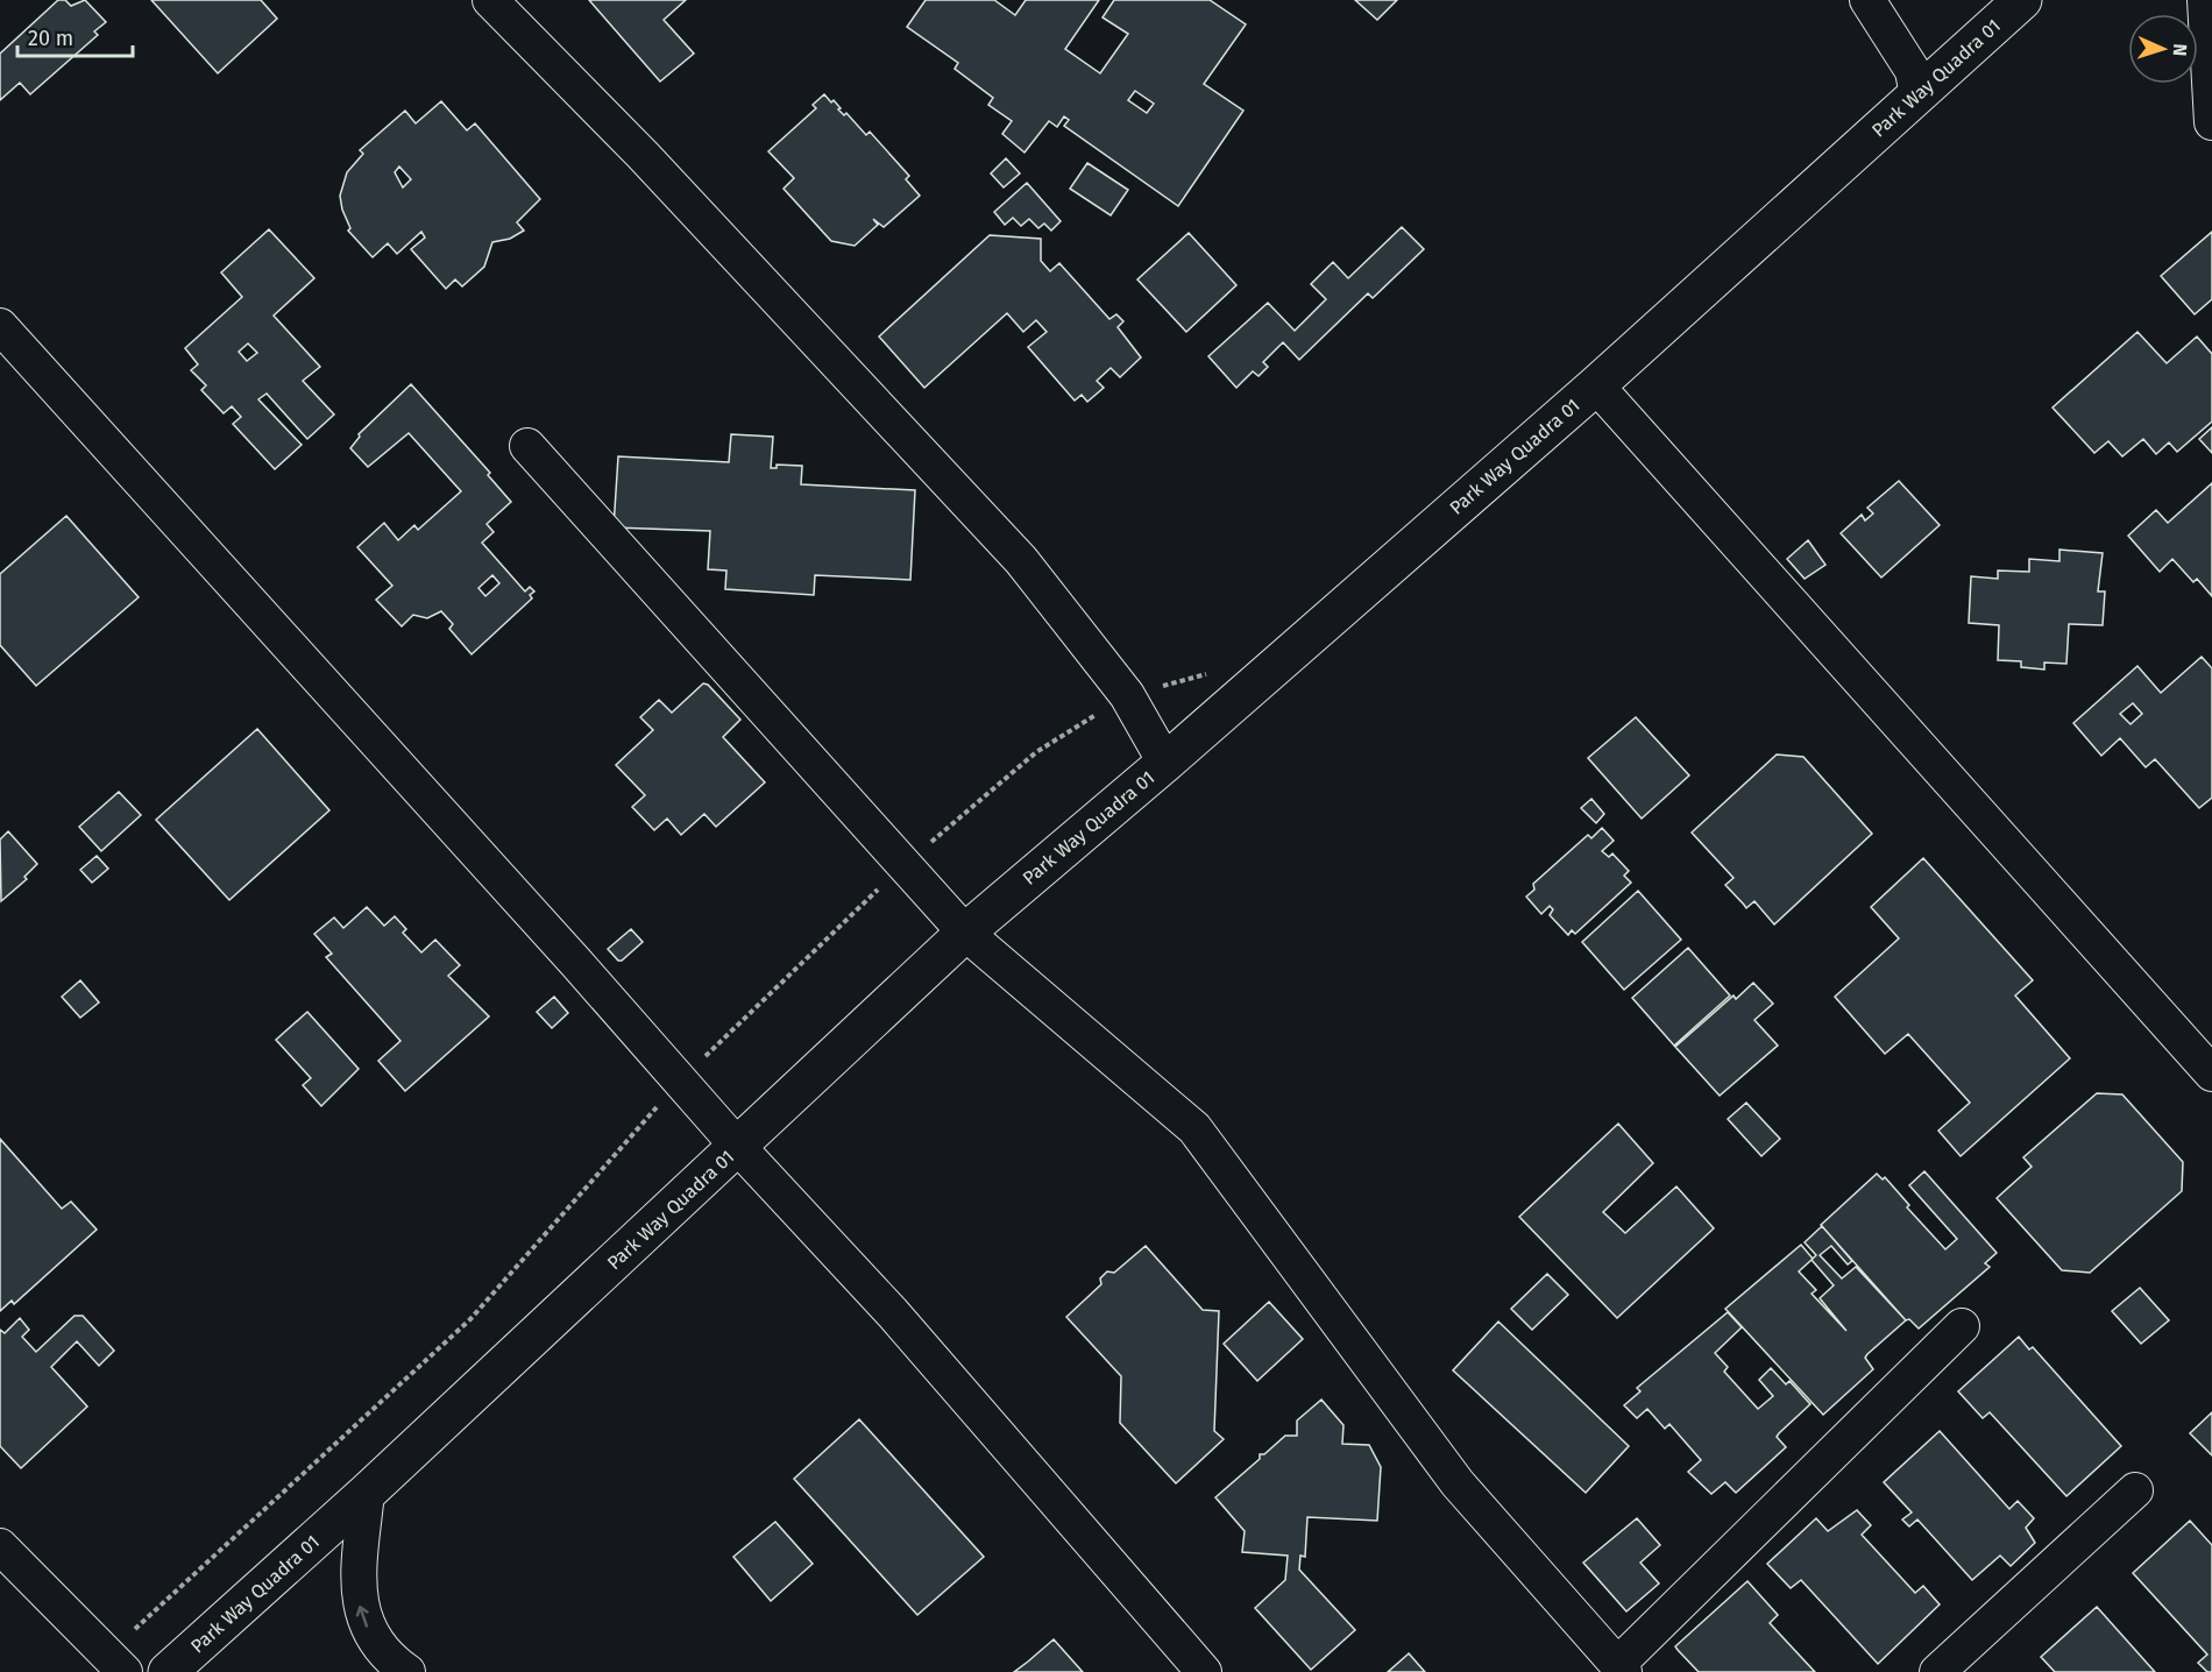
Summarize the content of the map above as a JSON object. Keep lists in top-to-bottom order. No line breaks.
{"streets":{"street":["Park Way Quadra 01"]},"scale_bar":"20 m","north":"right"}
